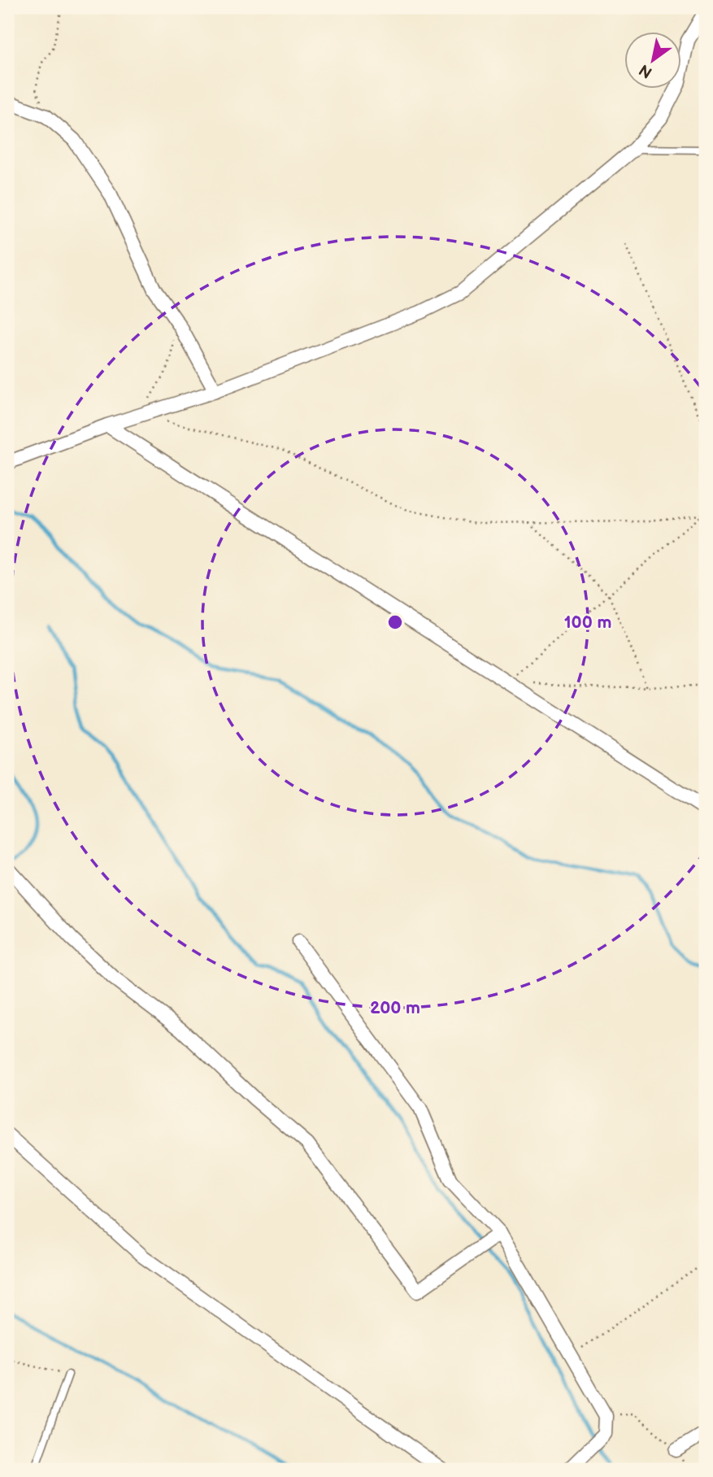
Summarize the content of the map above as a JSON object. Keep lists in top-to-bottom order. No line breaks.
{"north":"bottom left","rings":["100 m","200 m"]}
